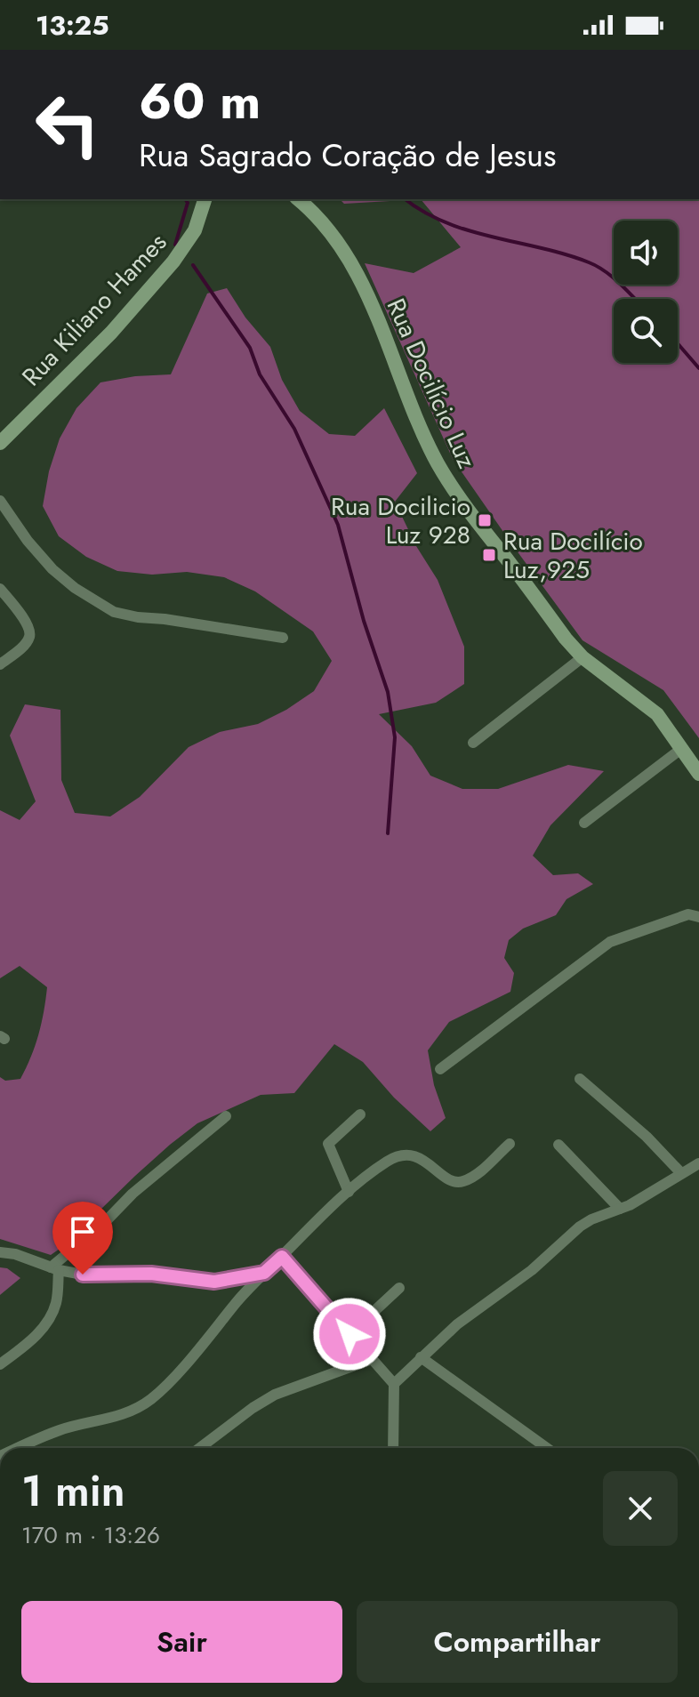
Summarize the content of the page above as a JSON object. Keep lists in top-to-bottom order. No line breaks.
{"streets":{"main road":["Rua Kiliano Hames","Rua Docilício Luz"]},"places":{"transit":["Rua Docilicio Luz 928","Rua Docilício Luz,925"]},"page":{"status":"13:25","turn":["60 m","Rua Sagrado Coração de Jesus"],"heading":["1 min","170 m · 13:26"],"buttons":["Sair","Compartilhar"]}}
